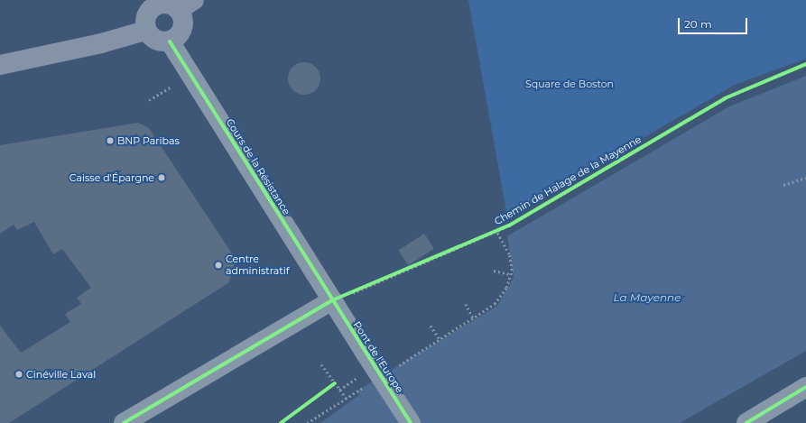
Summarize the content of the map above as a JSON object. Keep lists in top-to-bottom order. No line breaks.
{"streets":{"street":["Cours de la Résistance","Pont de l'Europe"],"cycle path":["Chemin de Halage de la Mayenne"]},"crossings":[["Cours de la Résistance","Chemin de Halage de la Mayenne"],["Cours de la Résistance","Pont de l'Europe"],["Chemin de Halage de la Mayenne","Pont de l'Europe"]],"water":["La Mayenne"],"parks":["Square de Boston"],"places":["BNP Paribas","Caisse d'Épargne","Centre administratif","Cinéville Laval"],"scale_bar":"20 m"}
